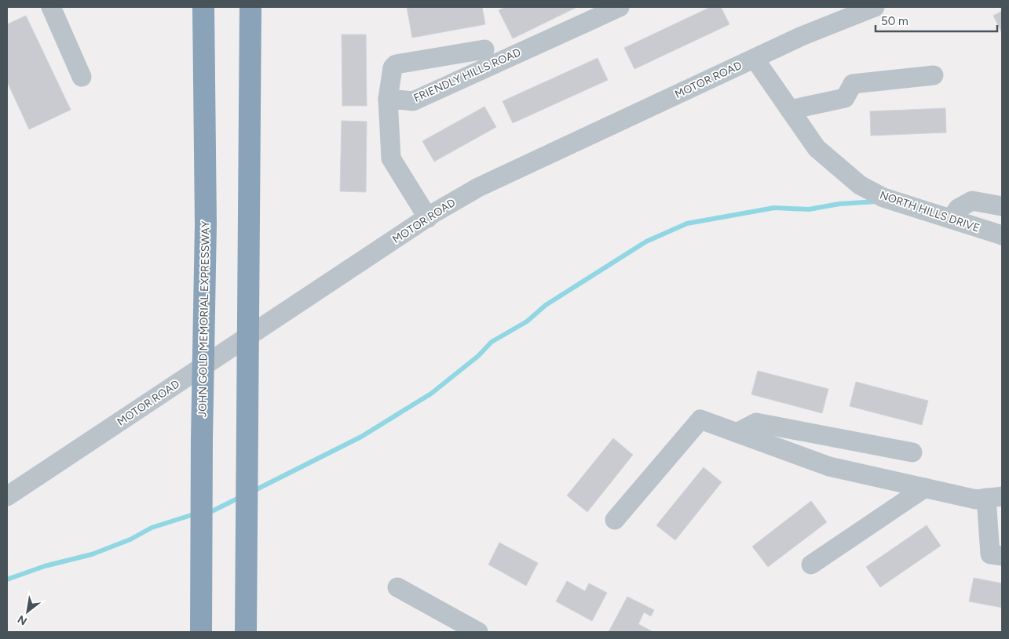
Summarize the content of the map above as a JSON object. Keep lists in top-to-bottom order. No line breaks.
{"streets":{"highway":["JOHN GOLD MEMORIAL EXPRESSWAY"],"street":["FRIENDLY HILLS ROAD","MOTOR ROAD","NORTH HILLS DRIVE"]},"crossings":[["MOTOR ROAD","NORTH HILLS DRIVE"]],"scale_bar":"50 m","north":"bottom left"}
